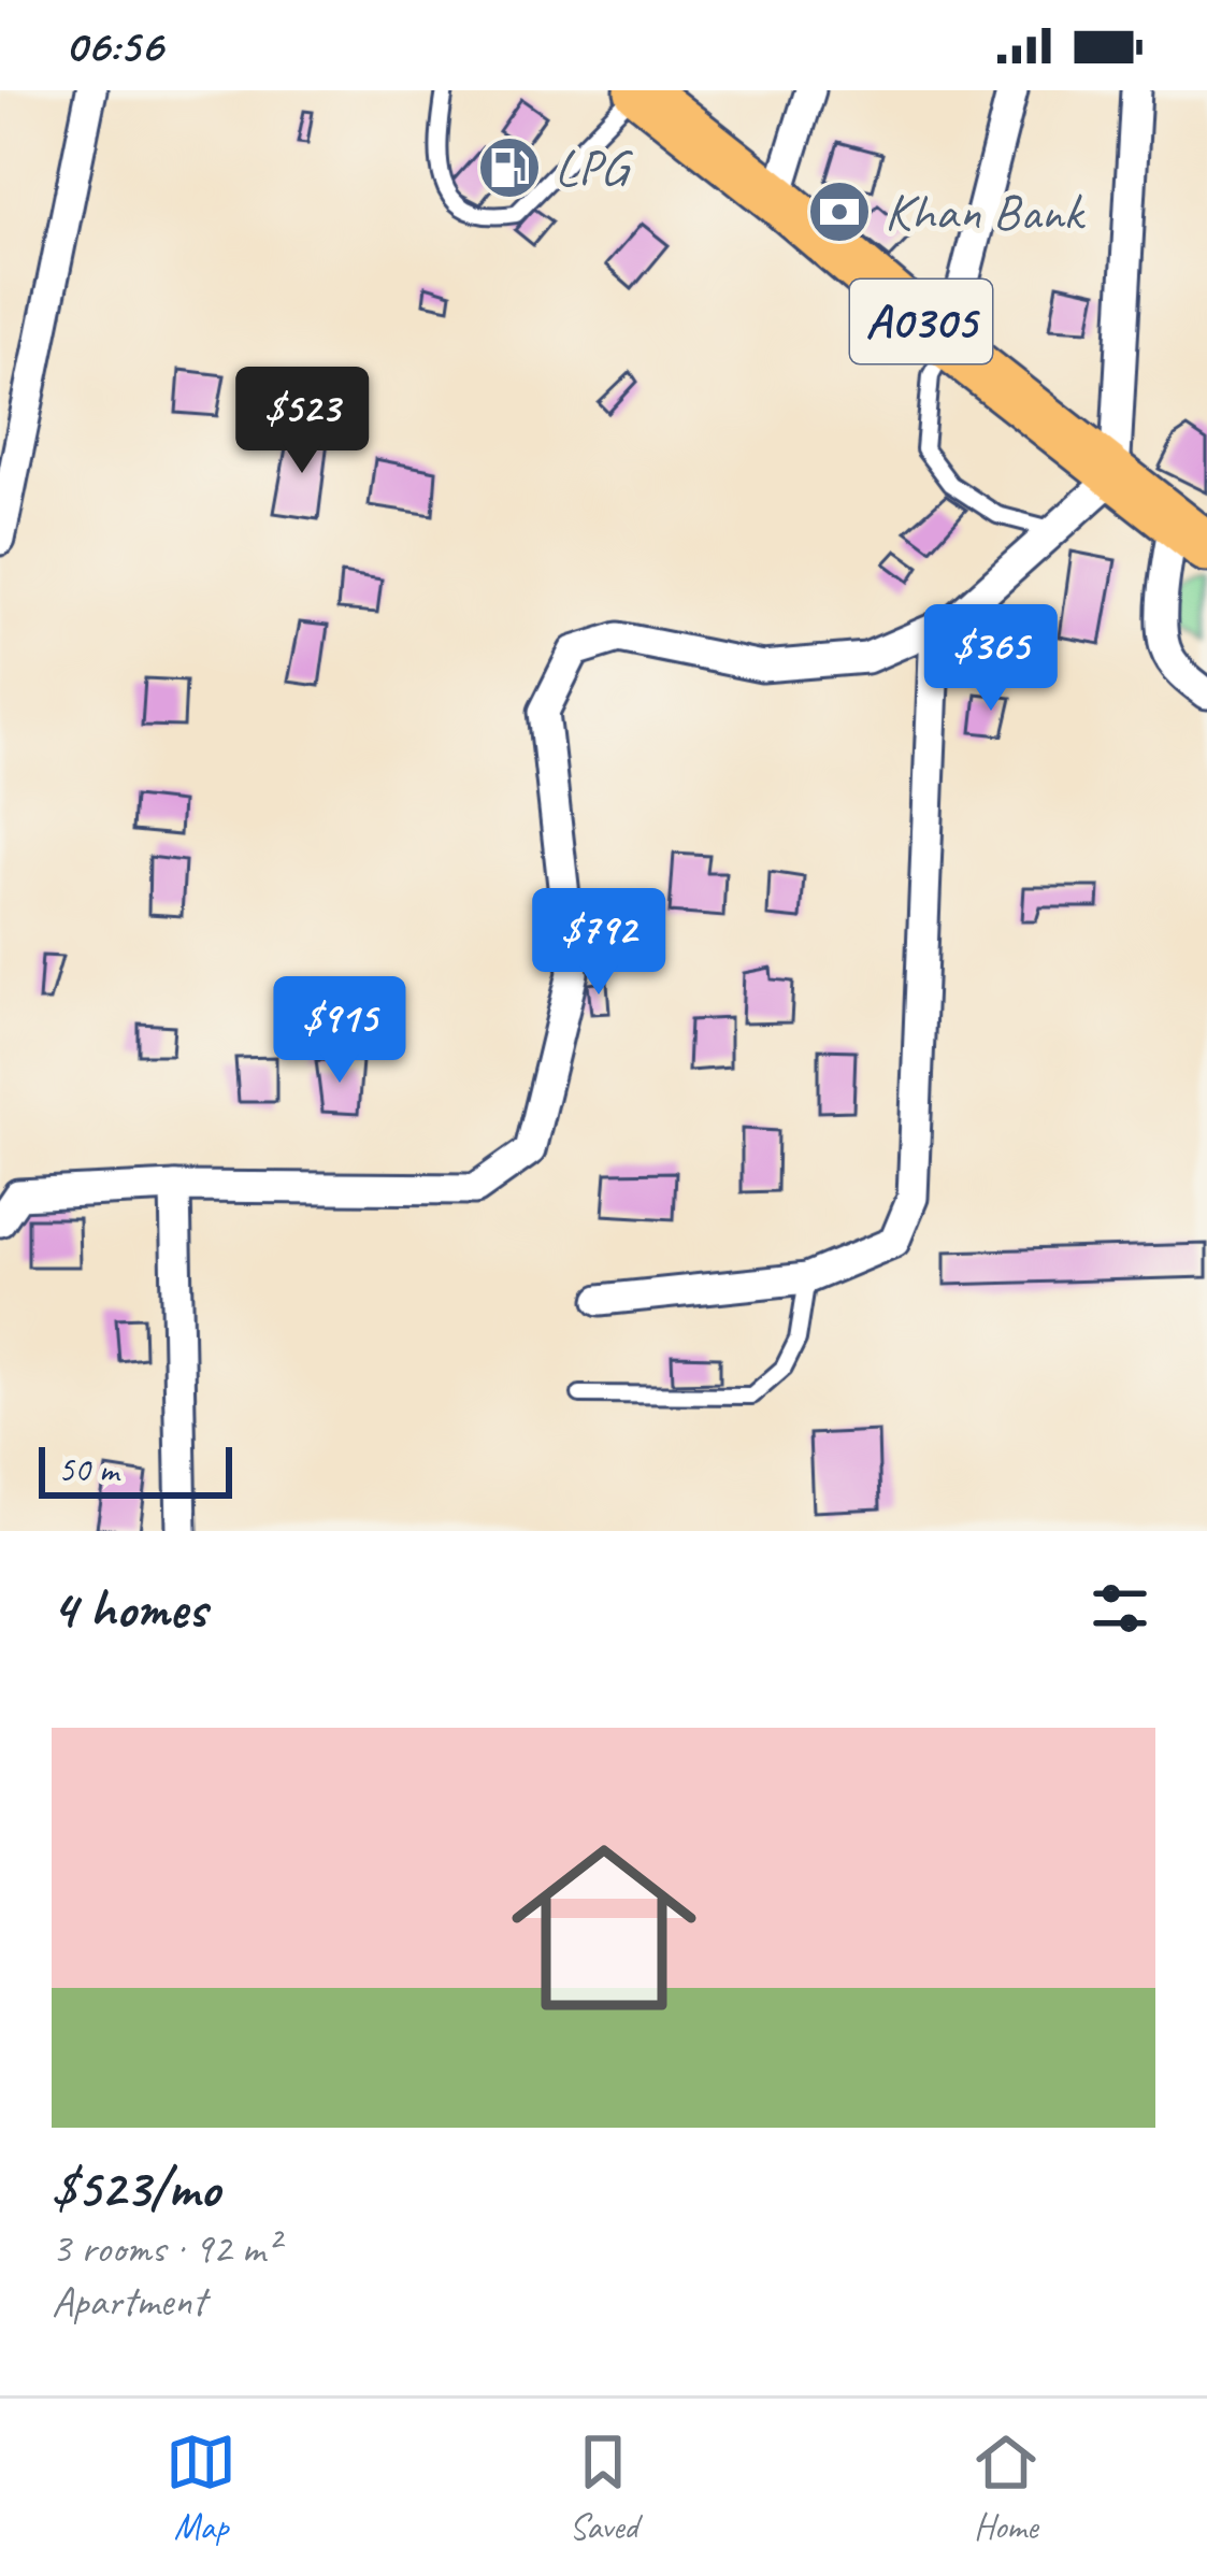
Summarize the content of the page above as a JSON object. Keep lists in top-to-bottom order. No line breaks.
{"streets":{"highway":["A0305"]},"places":{"fuel station":["LPG"],"bank":["Khan Bank"]},"scale_bar":"50 m","page":{"status":"06:56","price":["$523","$365","$792","$915"],"scale":"50 m","heading":"4 homes","list":[{"name":"$523/mo","note":"3 rooms · 92 m² · Apartment"}],"tabs":["Map","Saved","Home"]}}
